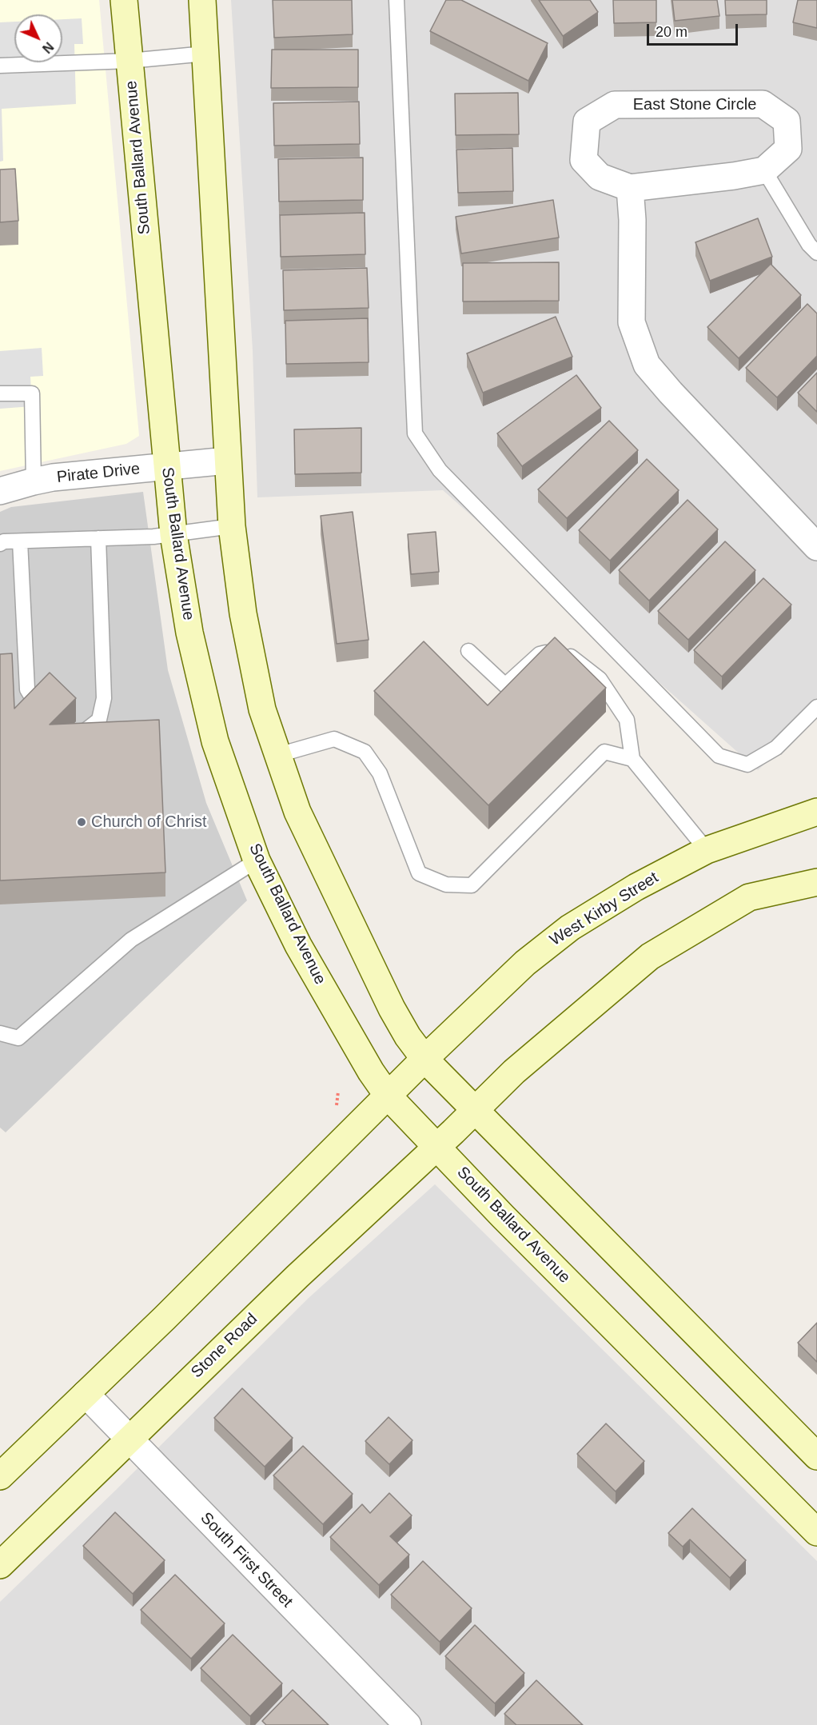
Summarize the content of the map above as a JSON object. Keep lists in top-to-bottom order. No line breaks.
{"streets":{"main road":["South Ballard Avenue","West Kirby Street","Stone Road"],"street":["East Stone Circle","Pirate Drive","South First Street"]},"crossings":[["South Ballard Avenue","Pirate Drive"],["South Ballard Avenue","Stone Road"],["Stone Road","South First Street"]],"places":["Church of Christ"],"scale_bar":"20 m","north":"bottom right"}
